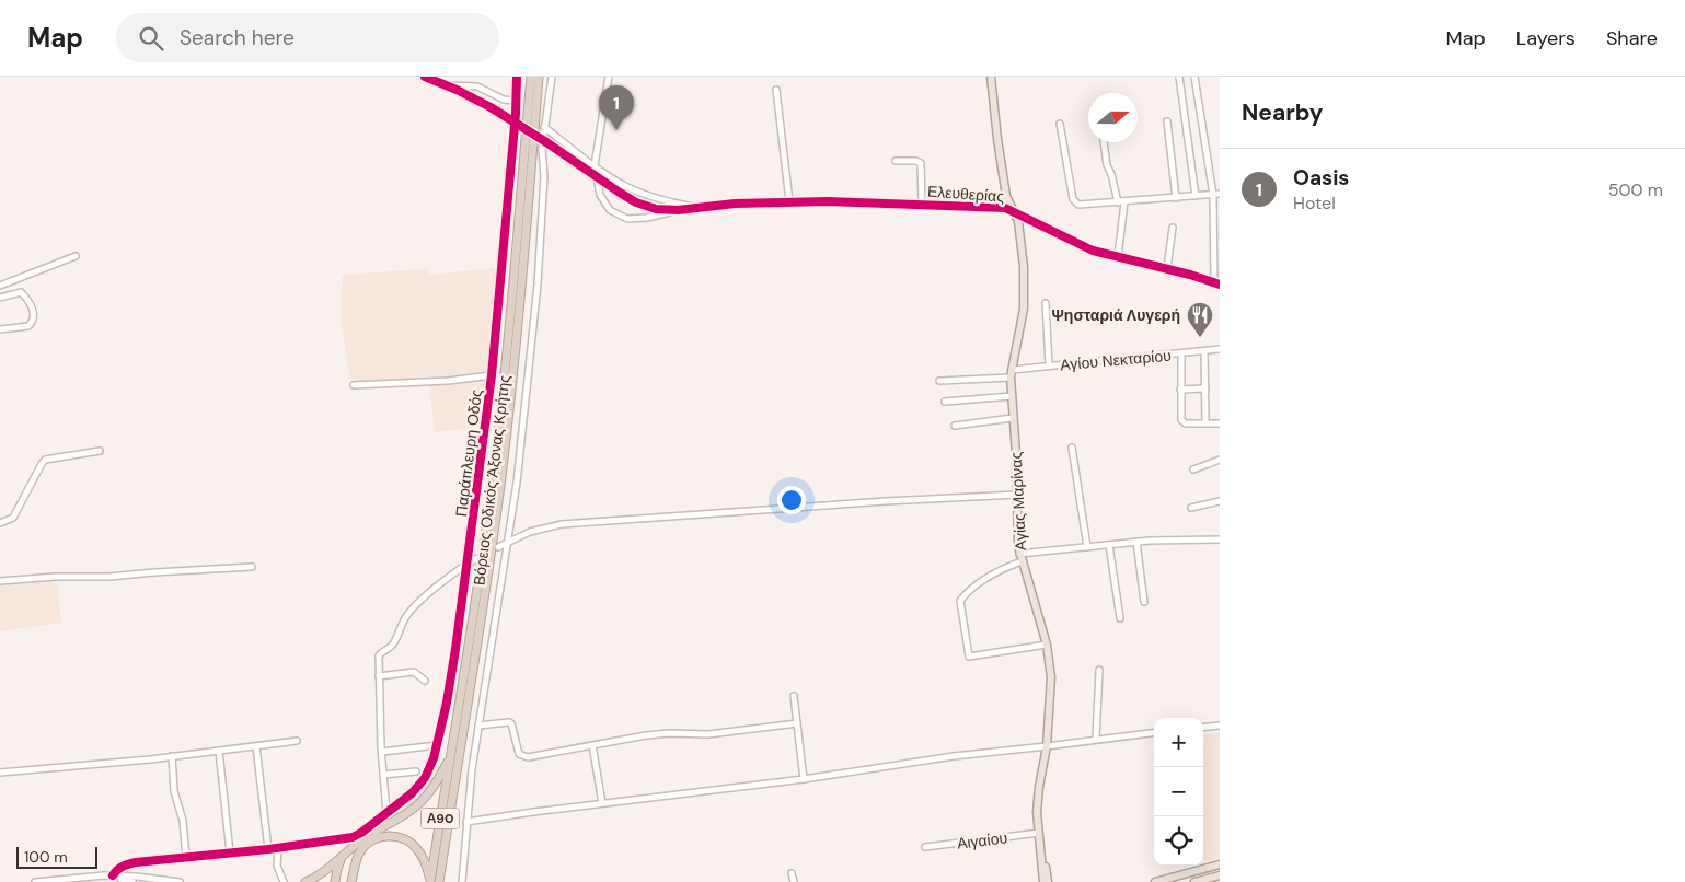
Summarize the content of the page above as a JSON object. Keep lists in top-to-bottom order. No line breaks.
{"streets":{"highway":["Βόρειος Οδικός Άξονας Κρήτης","Α90"],"main road":["Αγίας Μαρίνας"],"street":["Ελευθερίας","Αγίου Νεκταρίου","Παράπλευρη Οδός","Αιγαίου"]},"crossings":[["Ελευθερίας","Αγίας Μαρίνας"],["Αγίου Νεκταρίου","Αγίας Μαρίνας"],["Αγίας Μαρίνας","Αιγαίου"]],"places":{"restaurant":["Ψησταριά Λυγερή"]},"scale_bar":"100 m","north":"right","page":{"header":"Map","search":"Search here","nav":["Map","Layers","Share"],"heading":"Nearby","pins":"1","list":[{"mark":"1","name":"Oasis","note":"Hotel","value":"500 m"}],"map_buttons":["+","−"],"scale":"100 m"}}
